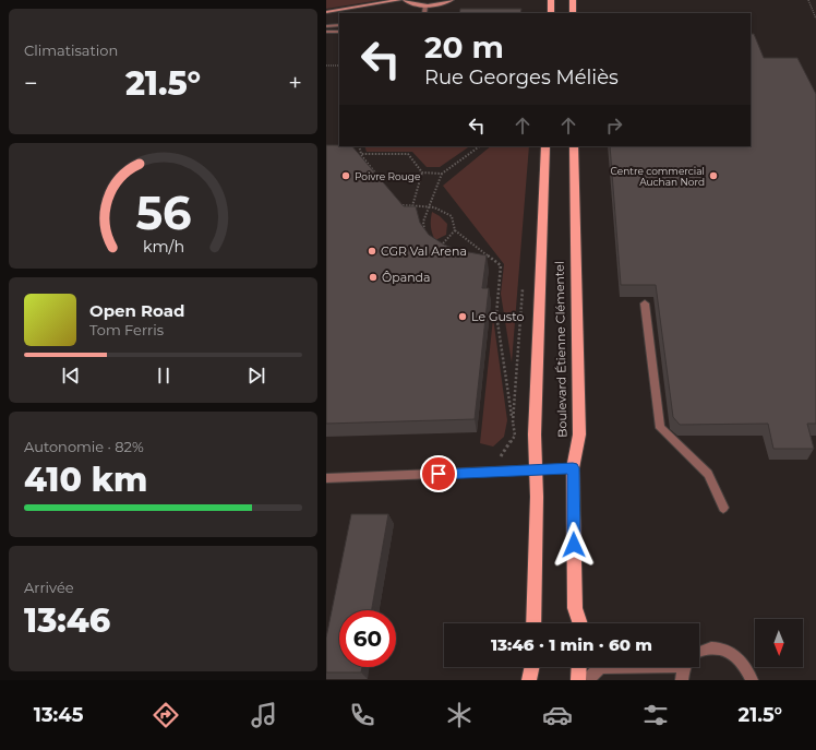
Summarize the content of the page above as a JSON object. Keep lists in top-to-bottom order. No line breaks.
{"streets":{"main road":["Boulevard Étienne Clémentel"]},"places":["Poivre Rouge","Centre commercial Auchan Nord","CGR Val Arena","Ôpanda","Le Gusto"],"north":"bottom","page":{"tile":["Climatisation",["Autonomie · 82%","410 km"],["Arrivée","13:46"]],"turn":["20 m","Rue Georges Méliès"],"heat":["−","21.5°","+"],"song":["Open Road","Tom Ferris"],"limit":"60","trip":"13:46 · 1 min · 60 m","tabs":["13:45","21.5°"],"gauge":["56","km/h"]}}
